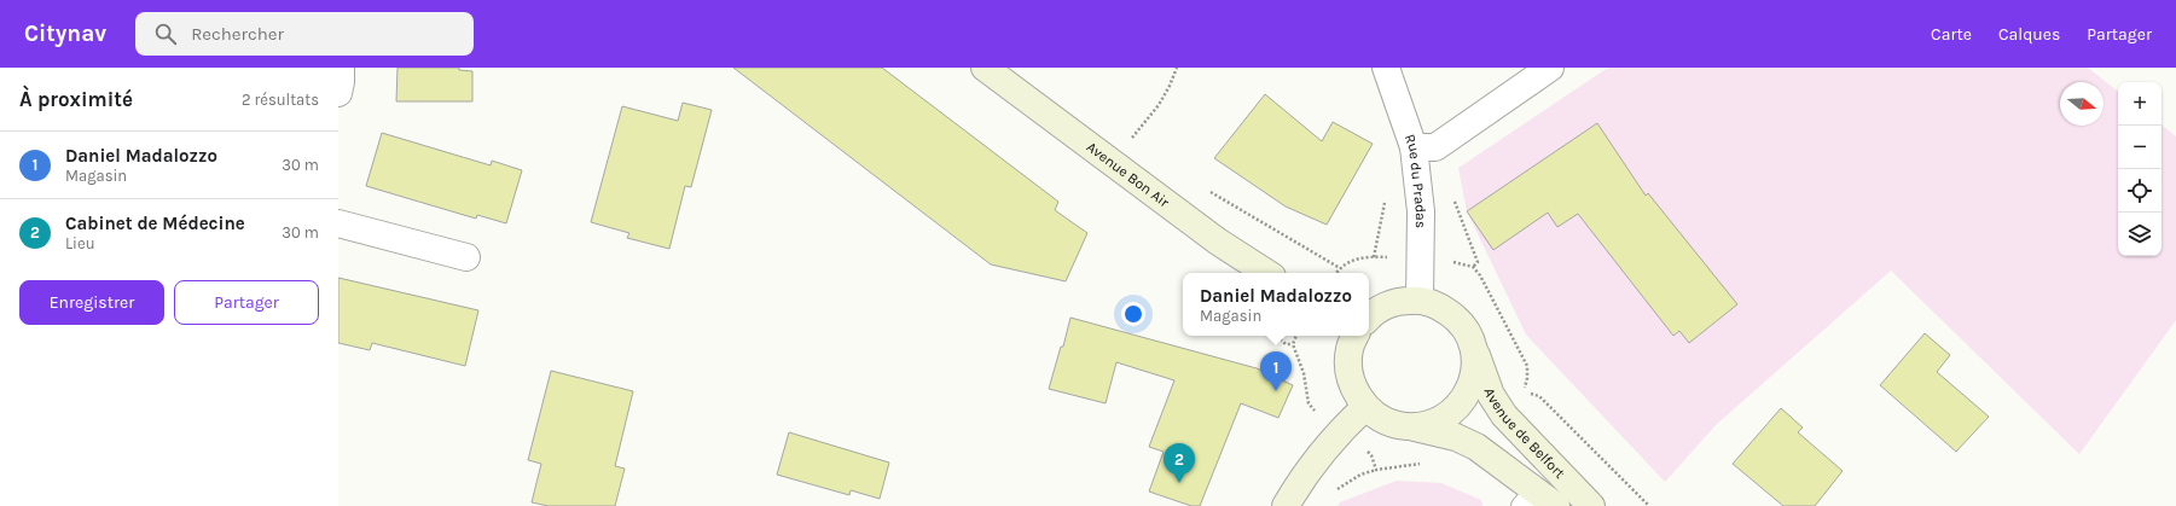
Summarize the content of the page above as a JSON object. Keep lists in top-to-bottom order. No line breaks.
{"streets":{"main road":["Avenue Bon Air","Avenue de Belfort"],"street":["Rue du Pradas"]},"crossings":[["Rue du Pradas","Avenue de Belfort"]],"north":"right","page":{"header":"Citynav","search":"Rechercher","nav":["Carte","Calques","Partager"],"heading":["À proximité","2 résultats"],"map_buttons":["+","−"],"list":[{"mark":"1","name":"Daniel Madalozzo","note":"Magasin","value":"30 m"},{"mark":"2","name":"Cabinet de Médecine","note":"Lieu","value":"30 m"}],"buttons":["Enregistrer","Partager"],"popup":["Daniel Madalozzo","Magasin"],"pins":["1","2"]}}
